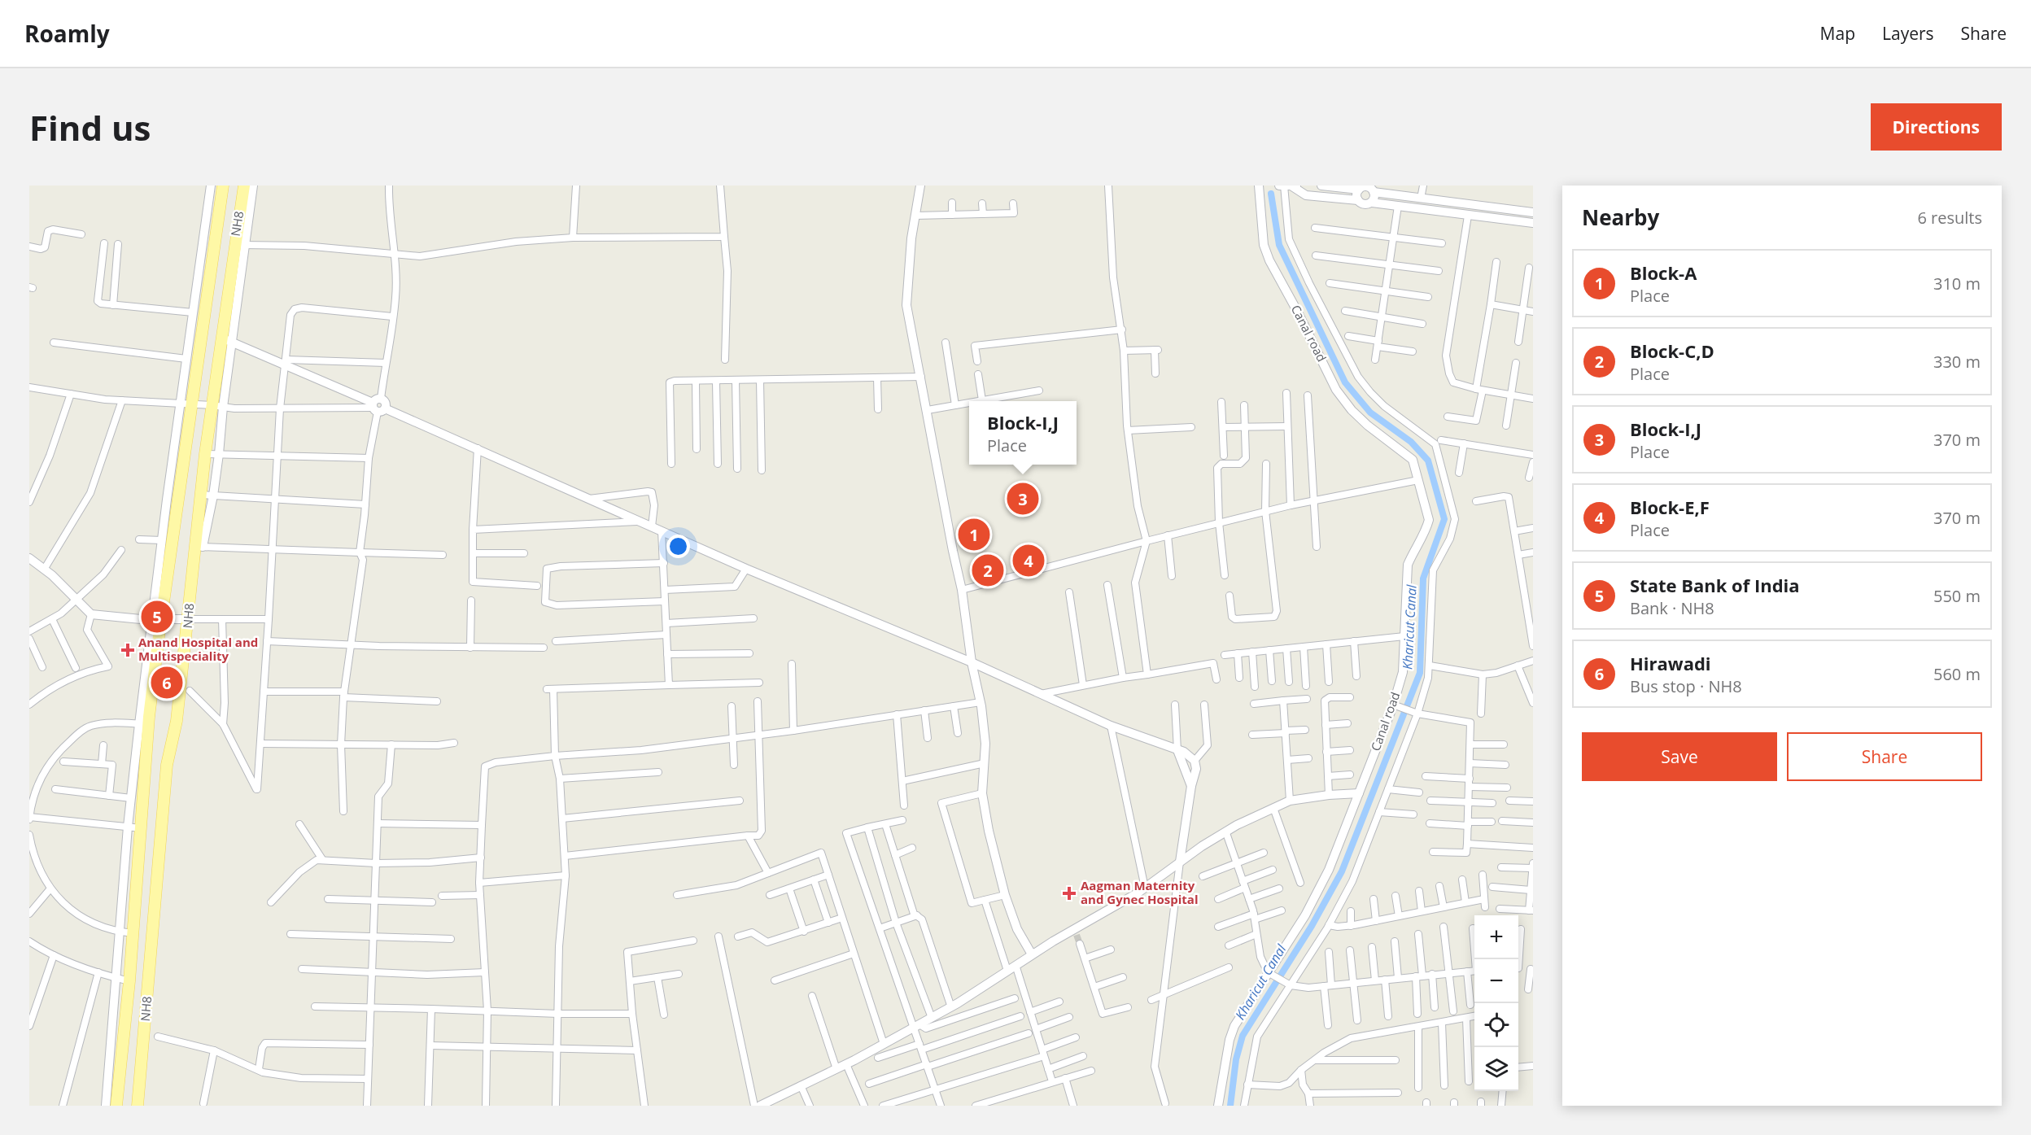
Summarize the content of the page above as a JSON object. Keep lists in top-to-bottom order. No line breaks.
{"streets":{"main road":["NH8"],"street":["Canal road"]},"water":["Kharicut Canal"],"places":{"health":["Anand Hospital and Multispeciality","Aagman Maternity and Gynec Hospital"]},"page":{"header":"Roamly","nav":["Map","Layers","Share"],"buttons":["Directions",["Save","Share"]],"title":"Find us","heading":["Nearby","6 results"],"list":[{"mark":"1","name":"Block-A","note":"Place","value":"310 m"},{"mark":"2","name":"Block-C,D","note":"Place","value":"330 m"},{"mark":"3","name":"Block-I,J","note":"Place","value":"370 m"},{"mark":"4","name":"Block-E,F","note":"Place","value":"370 m"},{"mark":"5","name":"State Bank of India","note":"Bank · NH8","value":"550 m"},{"mark":"6","name":"Hirawadi","note":"Bus stop · NH8","value":"560 m"}],"popup":["Block-I,J","Place"],"pins":["3","1","4","2","5","6"],"map_buttons":["+","−"]}}
